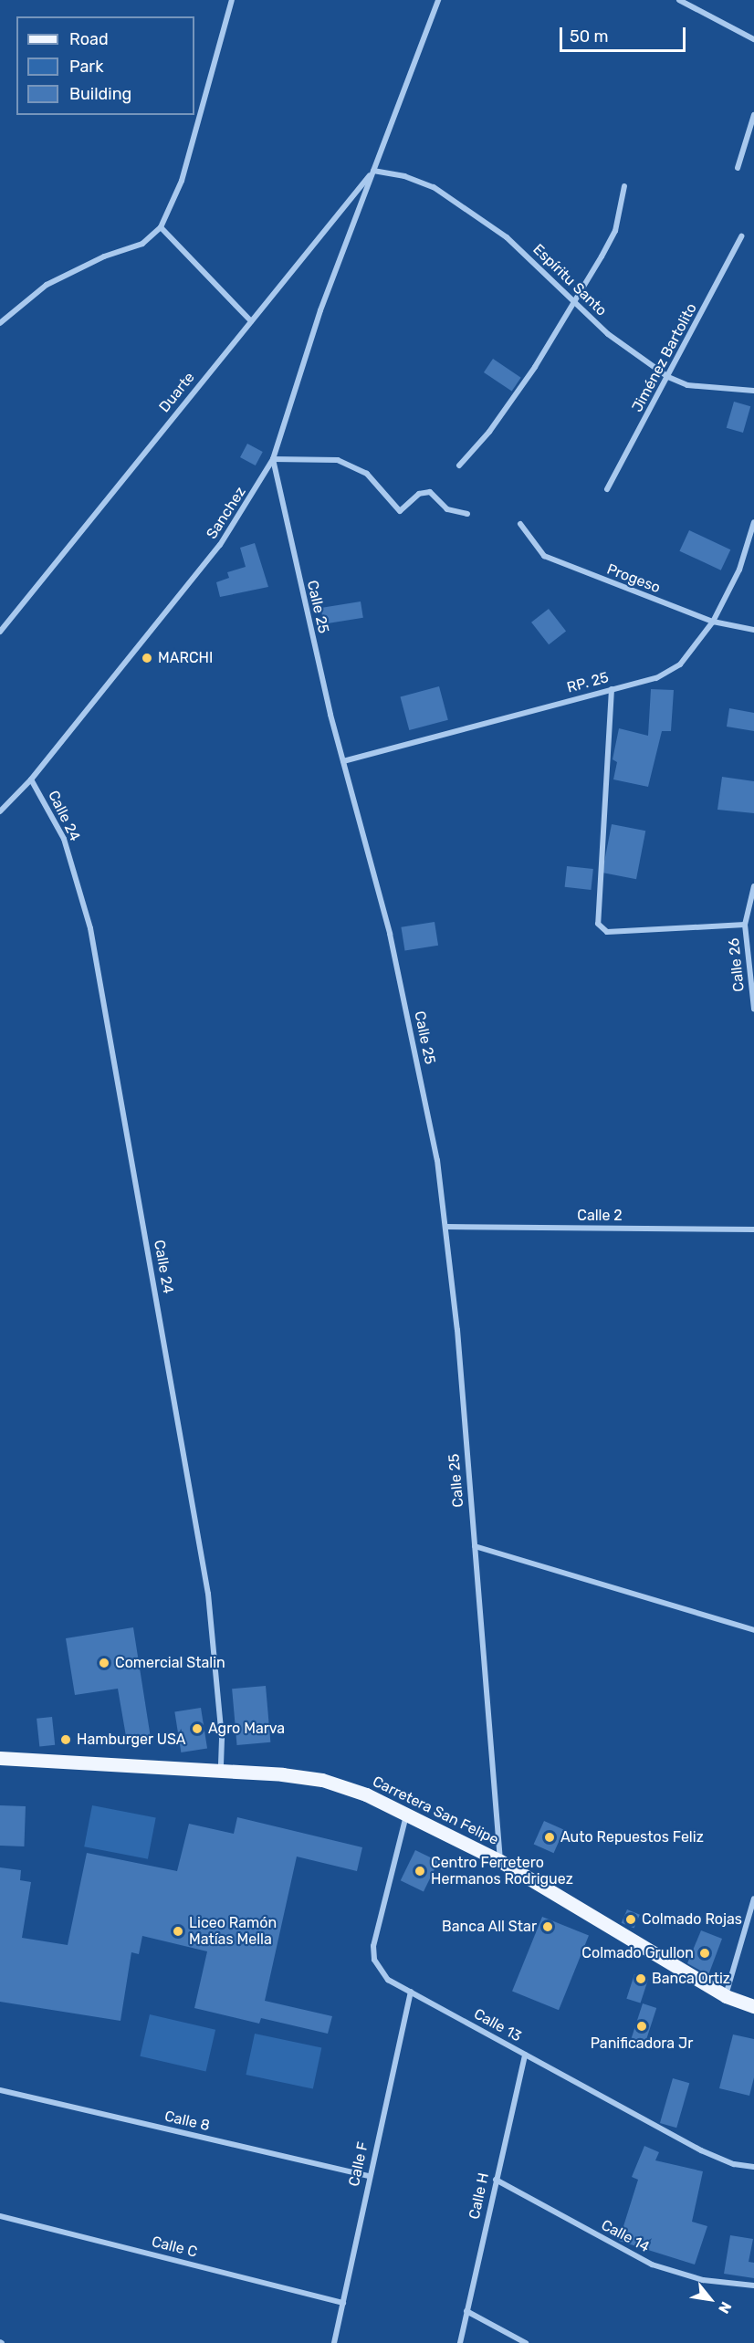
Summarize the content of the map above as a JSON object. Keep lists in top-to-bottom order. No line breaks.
{"streets":{"main road":["Carretera San Felipe"],"street":["Espíritu Santo","Jiménez Bartolito","Duarte","Sanchez","Progeso","Calle 25","RP. 25","Calle 24","Calle 26","Calle 2","Calle 13","Calle 8","Calle F","Calle H","Calle 14","Calle C"]},"crossings":[["Espíritu Santo","Jiménez Bartolito"],["Espíritu Santo","Duarte"],["Espíritu Santo","Sanchez"],["Duarte","Sanchez"],["Sanchez","Calle 25"],["Sanchez","Calle 24"],["Progeso","RP. 25"],["Calle 25","RP. 25"],["Calle 25","Calle 2"],["Calle 25","Carretera San Felipe"],["Calle 24","Carretera San Felipe"],["Carretera San Felipe","Calle 13"],["Calle 13","Calle F"],["Calle 13","Calle H"],["Calle 8","Calle F"],["Calle F","Calle C"],["Calle H","Calle 14"]],"places":["MARCHI","Comercial Stalin","Agro Marva","Hamburger USA","Auto Repuestos Feliz","Centro Ferretero Hermanos Rodriguez","Colmado Rojas","Banca All Star","Liceo Ramón Matías Mella","Colmado Grullon","Banca Ortiz","Panificadora Jr"],"legend":["Road","Park","Building"],"scale_bar":"50 m","north":"bottom right"}
